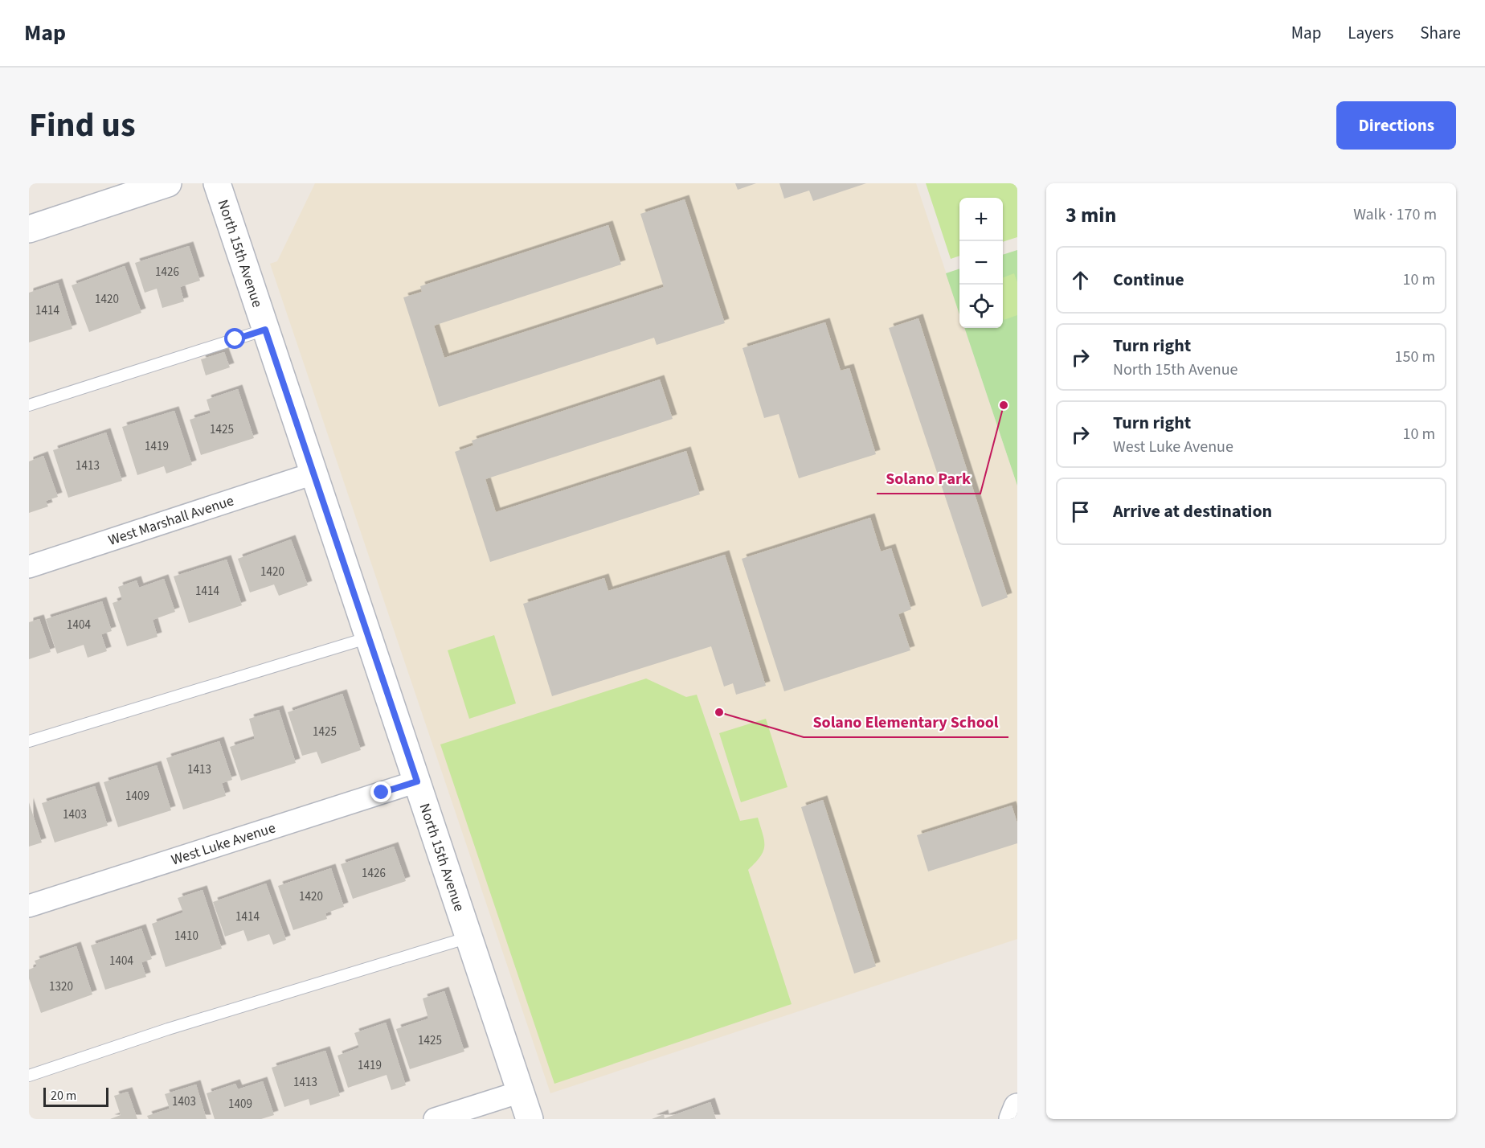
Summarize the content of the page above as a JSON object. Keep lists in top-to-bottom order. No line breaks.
{"streets":{"street":["North 15th Avenue","West Marshall Avenue","West Luke Avenue"]},"crossings":[["North 15th Avenue","West Marshall Avenue"],["North 15th Avenue","West Luke Avenue"]],"places":["Solano Park","Solano Elementary School"],"house_numbers":["1426","1420","1414","1425","1419","1413","1420","1414","1404","1425","1413","1409","1403","1426","1420","1414","1410","1404","1320","1425","1419","1413","1403","1409"],"scale_bar":"20 m","page":{"header":"Map","nav":["Map","Layers","Share"],"title":"Find us","buttons":"Directions","heading":["3 min","Walk · 170 m"],"map_buttons":["+","−"],"list":[["Continue","10 m"],["Turn right","North 15th Avenue","150 m"],["Turn right","West Luke Avenue","10 m"],"Arrive at destination"],"scale":"20 m"}}
